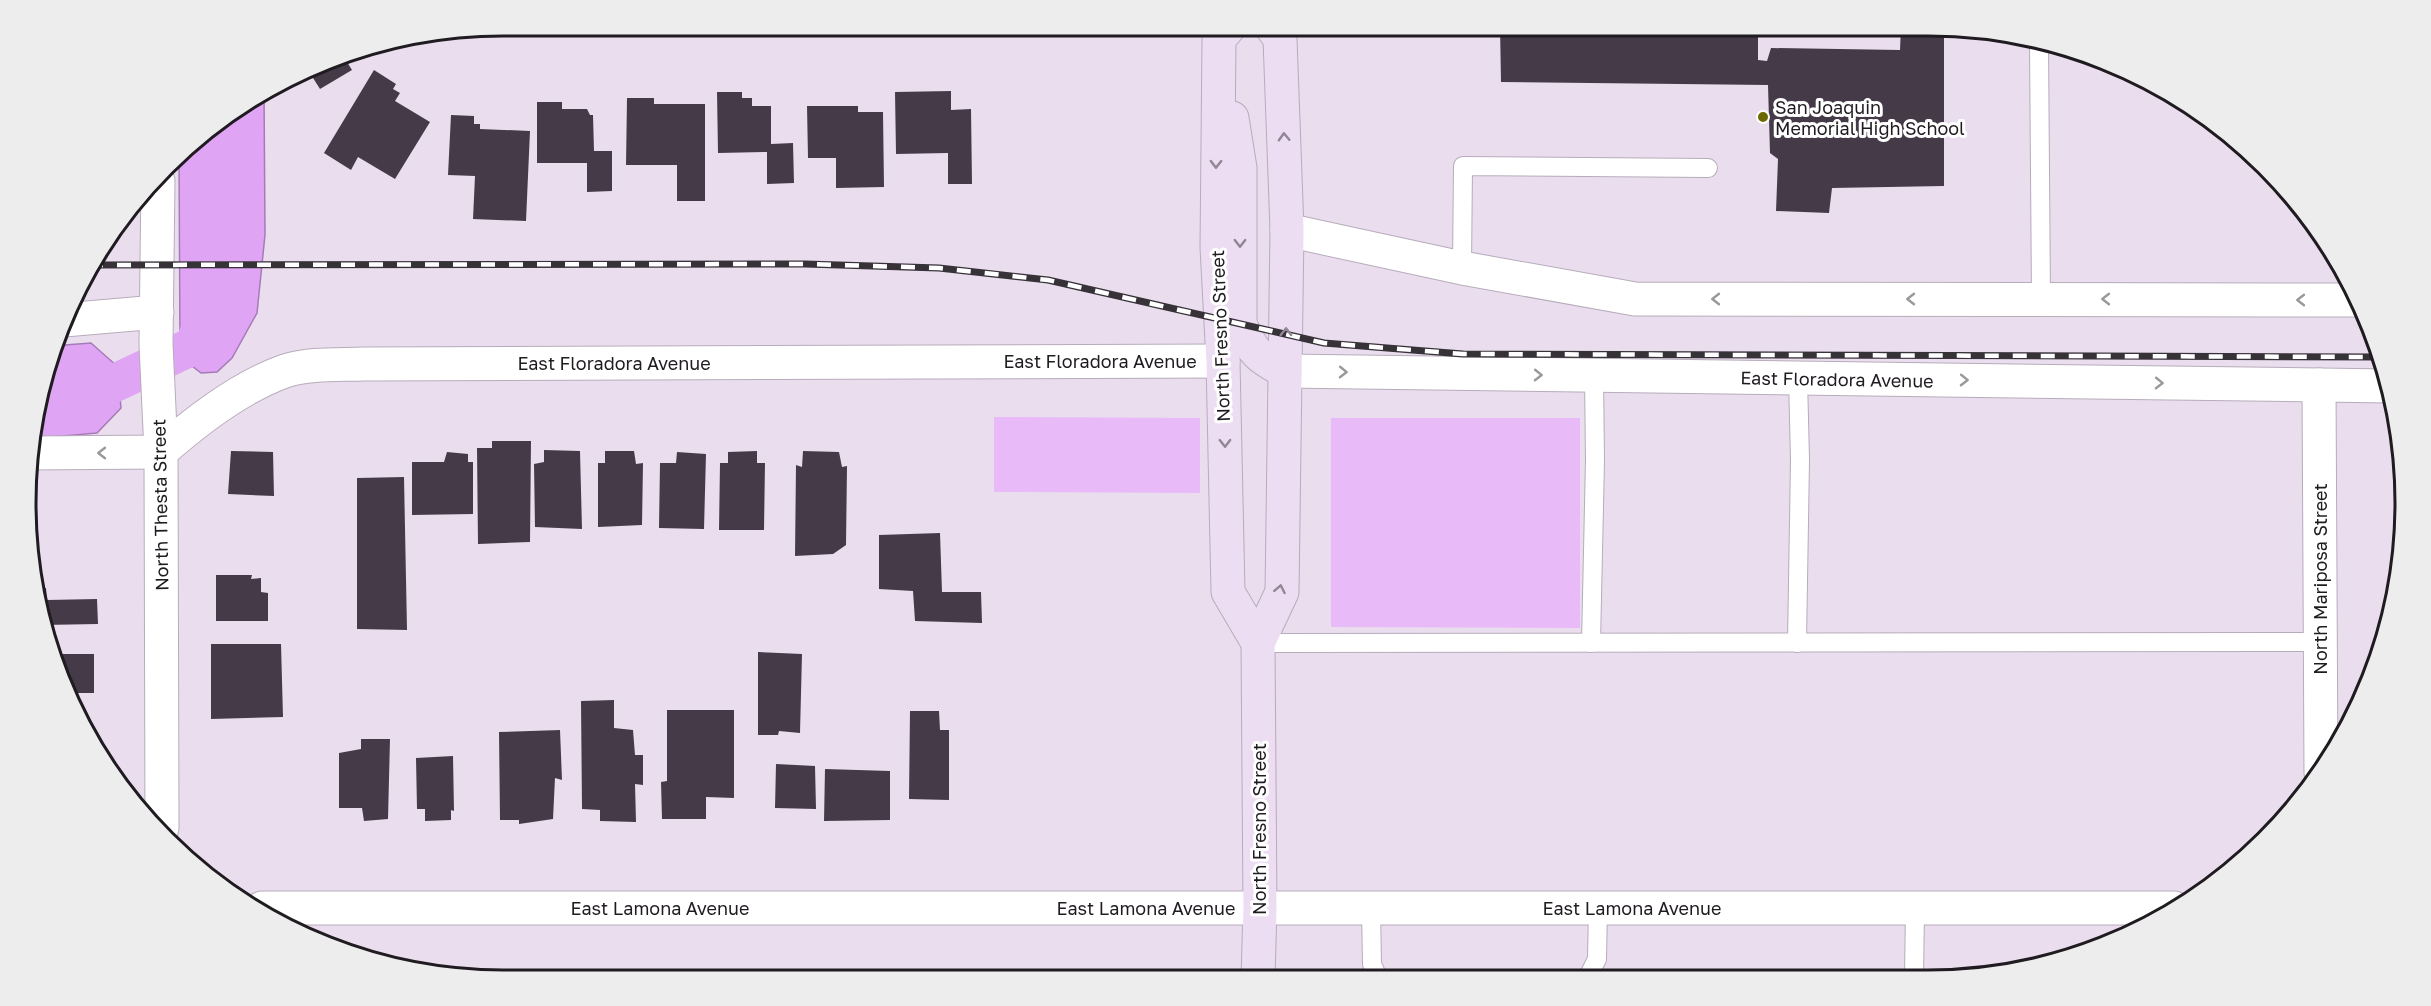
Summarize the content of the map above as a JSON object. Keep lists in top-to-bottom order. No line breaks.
{"streets":{"main road":["North Fresno Street"],"street":["East Floradora Avenue","North Thesta Street","North Mariposa Street","East Lamona Avenue"]},"crossings":[["North Fresno Street","East Floradora Avenue"],["North Fresno Street","East Lamona Avenue"],["East Floradora Avenue","North Thesta Street"],["East Floradora Avenue","North Mariposa Street"]],"places":["San Joaquin Memorial High School"]}
